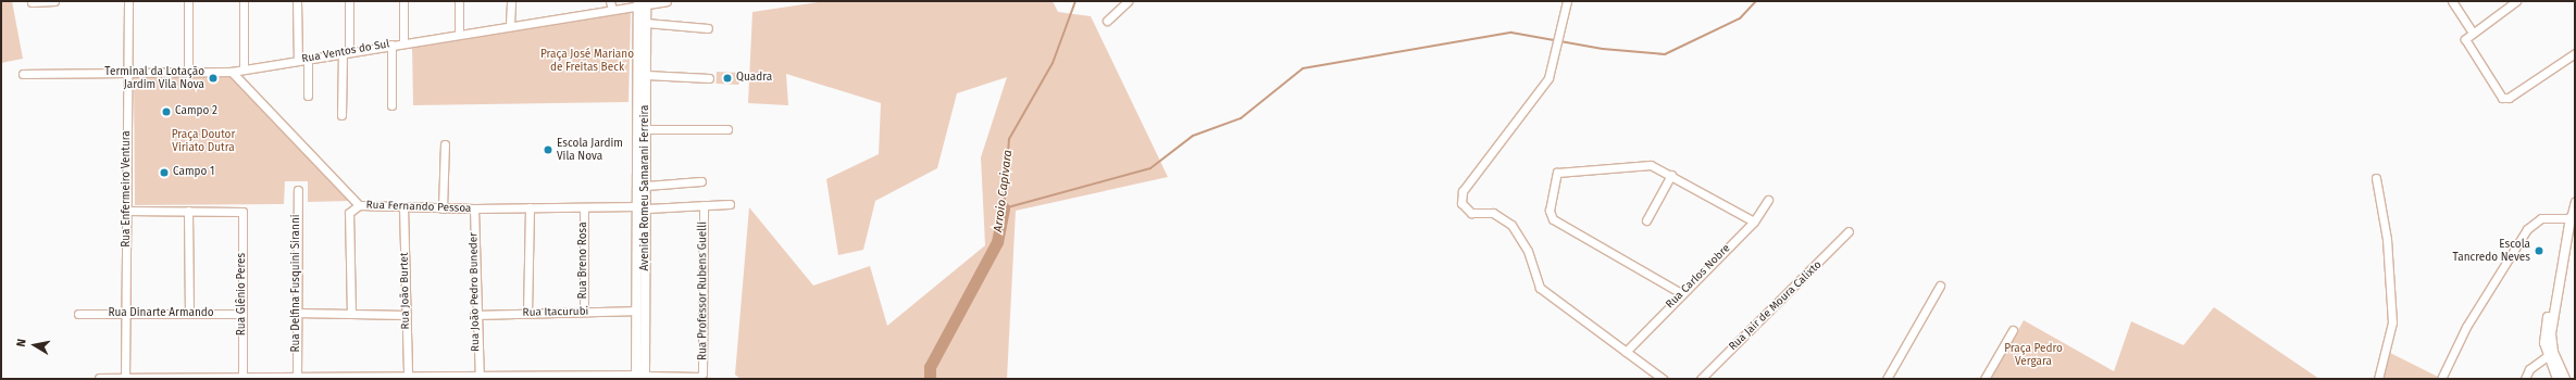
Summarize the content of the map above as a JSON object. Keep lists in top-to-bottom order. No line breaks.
{"streets":{"street":["Rua Ventos do Sul","Avenida Romeu Samarani Ferreira","Rua Enfermeiro Ventura","Rua Fernando Pessoa","Rua Breno Rosa","Rua Carlos Nobre","Rua Delfina Fusquini Siranni","Rua João Burtet","Rua Professor Rubens Guelli","Rua João Pedro Buneder","Rua Glênio Peres","Rua Jair de Moura Calixto","Rua Itacurubi","Rua Dinarte Armando"]},"crossings":[["Rua Ventos do Sul","Avenida Romeu Samarani Ferreira"],["Rua Ventos do Sul","Rua Enfermeiro Ventura"],["Rua Ventos do Sul","Rua Fernando Pessoa"],["Avenida Romeu Samarani Ferreira","Rua Fernando Pessoa"],["Avenida Romeu Samarani Ferreira","Rua Professor Rubens Guelli"],["Avenida Romeu Samarani Ferreira","Rua Itacurubi"],["Rua Enfermeiro Ventura","Rua Dinarte Armando"],["Rua Fernando Pessoa","Rua Breno Rosa"],["Rua Fernando Pessoa","Rua João Burtet"],["Rua Fernando Pessoa","Rua João Pedro Buneder"],["Rua Breno Rosa","Rua Itacurubi"],["Rua João Pedro Buneder","Rua Itacurubi"],["Rua Glênio Peres","Rua Dinarte Armando"]],"water":["Arroio Capivara"],"parks":["Praça José Mariano de Freitas Beck","Praça Doutor Viriato Dutra","Praça Pedro Vergara"],"places":["Terminal da Lotação Jardim Vila Nova","Quadra","Campo 2","Escola Jardim Vila Nova","Campo 1","Escola Tancredo Neves"],"north":"left"}
